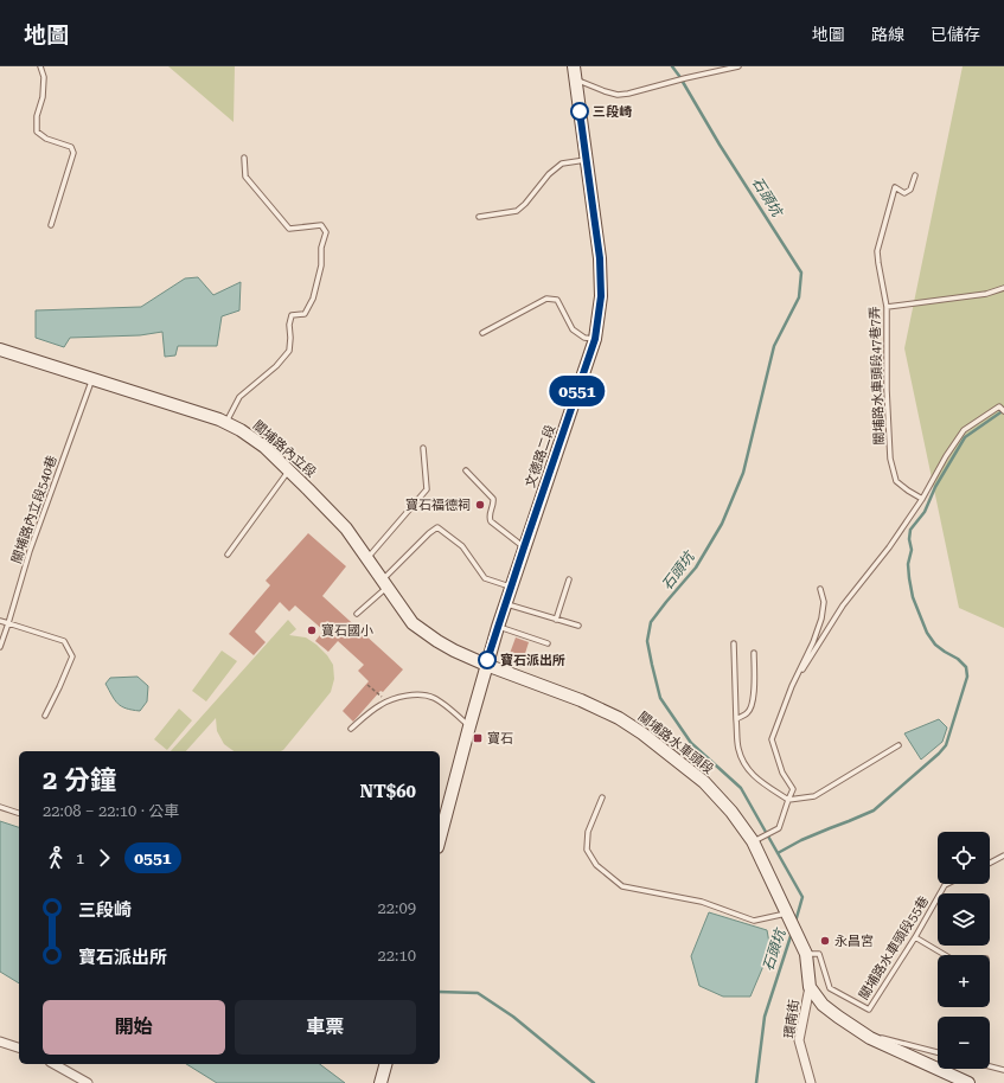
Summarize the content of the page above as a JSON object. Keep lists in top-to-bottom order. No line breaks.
{"streets":{"street":["關埔路內立段","文德路二段","關埔路水車頭段","環南街"],"lane":["關埔路水車頭段47巷7弄","關埔路內立段540巷","關埔路水車頭段55巷"]},"crossings":[["關埔路內立段","文德路二段"],["關埔路內立段","關埔路內立段540巷"],["關埔路內立段","關埔路水車頭段"],["文德路二段","關埔路水車頭段"],["關埔路水車頭段","關埔路水車頭段55巷"]],"water":["石頭坑"],"places":{"other":["三段崎","寶石福德祠","寶石國小","寶石派出所","永昌宮"],"transit":["寶石"]},"lines":["bus line 0551"],"page":{"header":"地圖","nav":["地圖","路線","已儲存"],"on_map":"0551","heading":["2 分鐘","22:08 – 22:10 · 公車","NT$60"],"map_buttons":["+","−"],"legs":["1","0551"],"list":[{"name":"三段崎","value":"22:09"},{"name":"寶石派出所","value":"22:10"}],"buttons":["開始","車票"]}}
